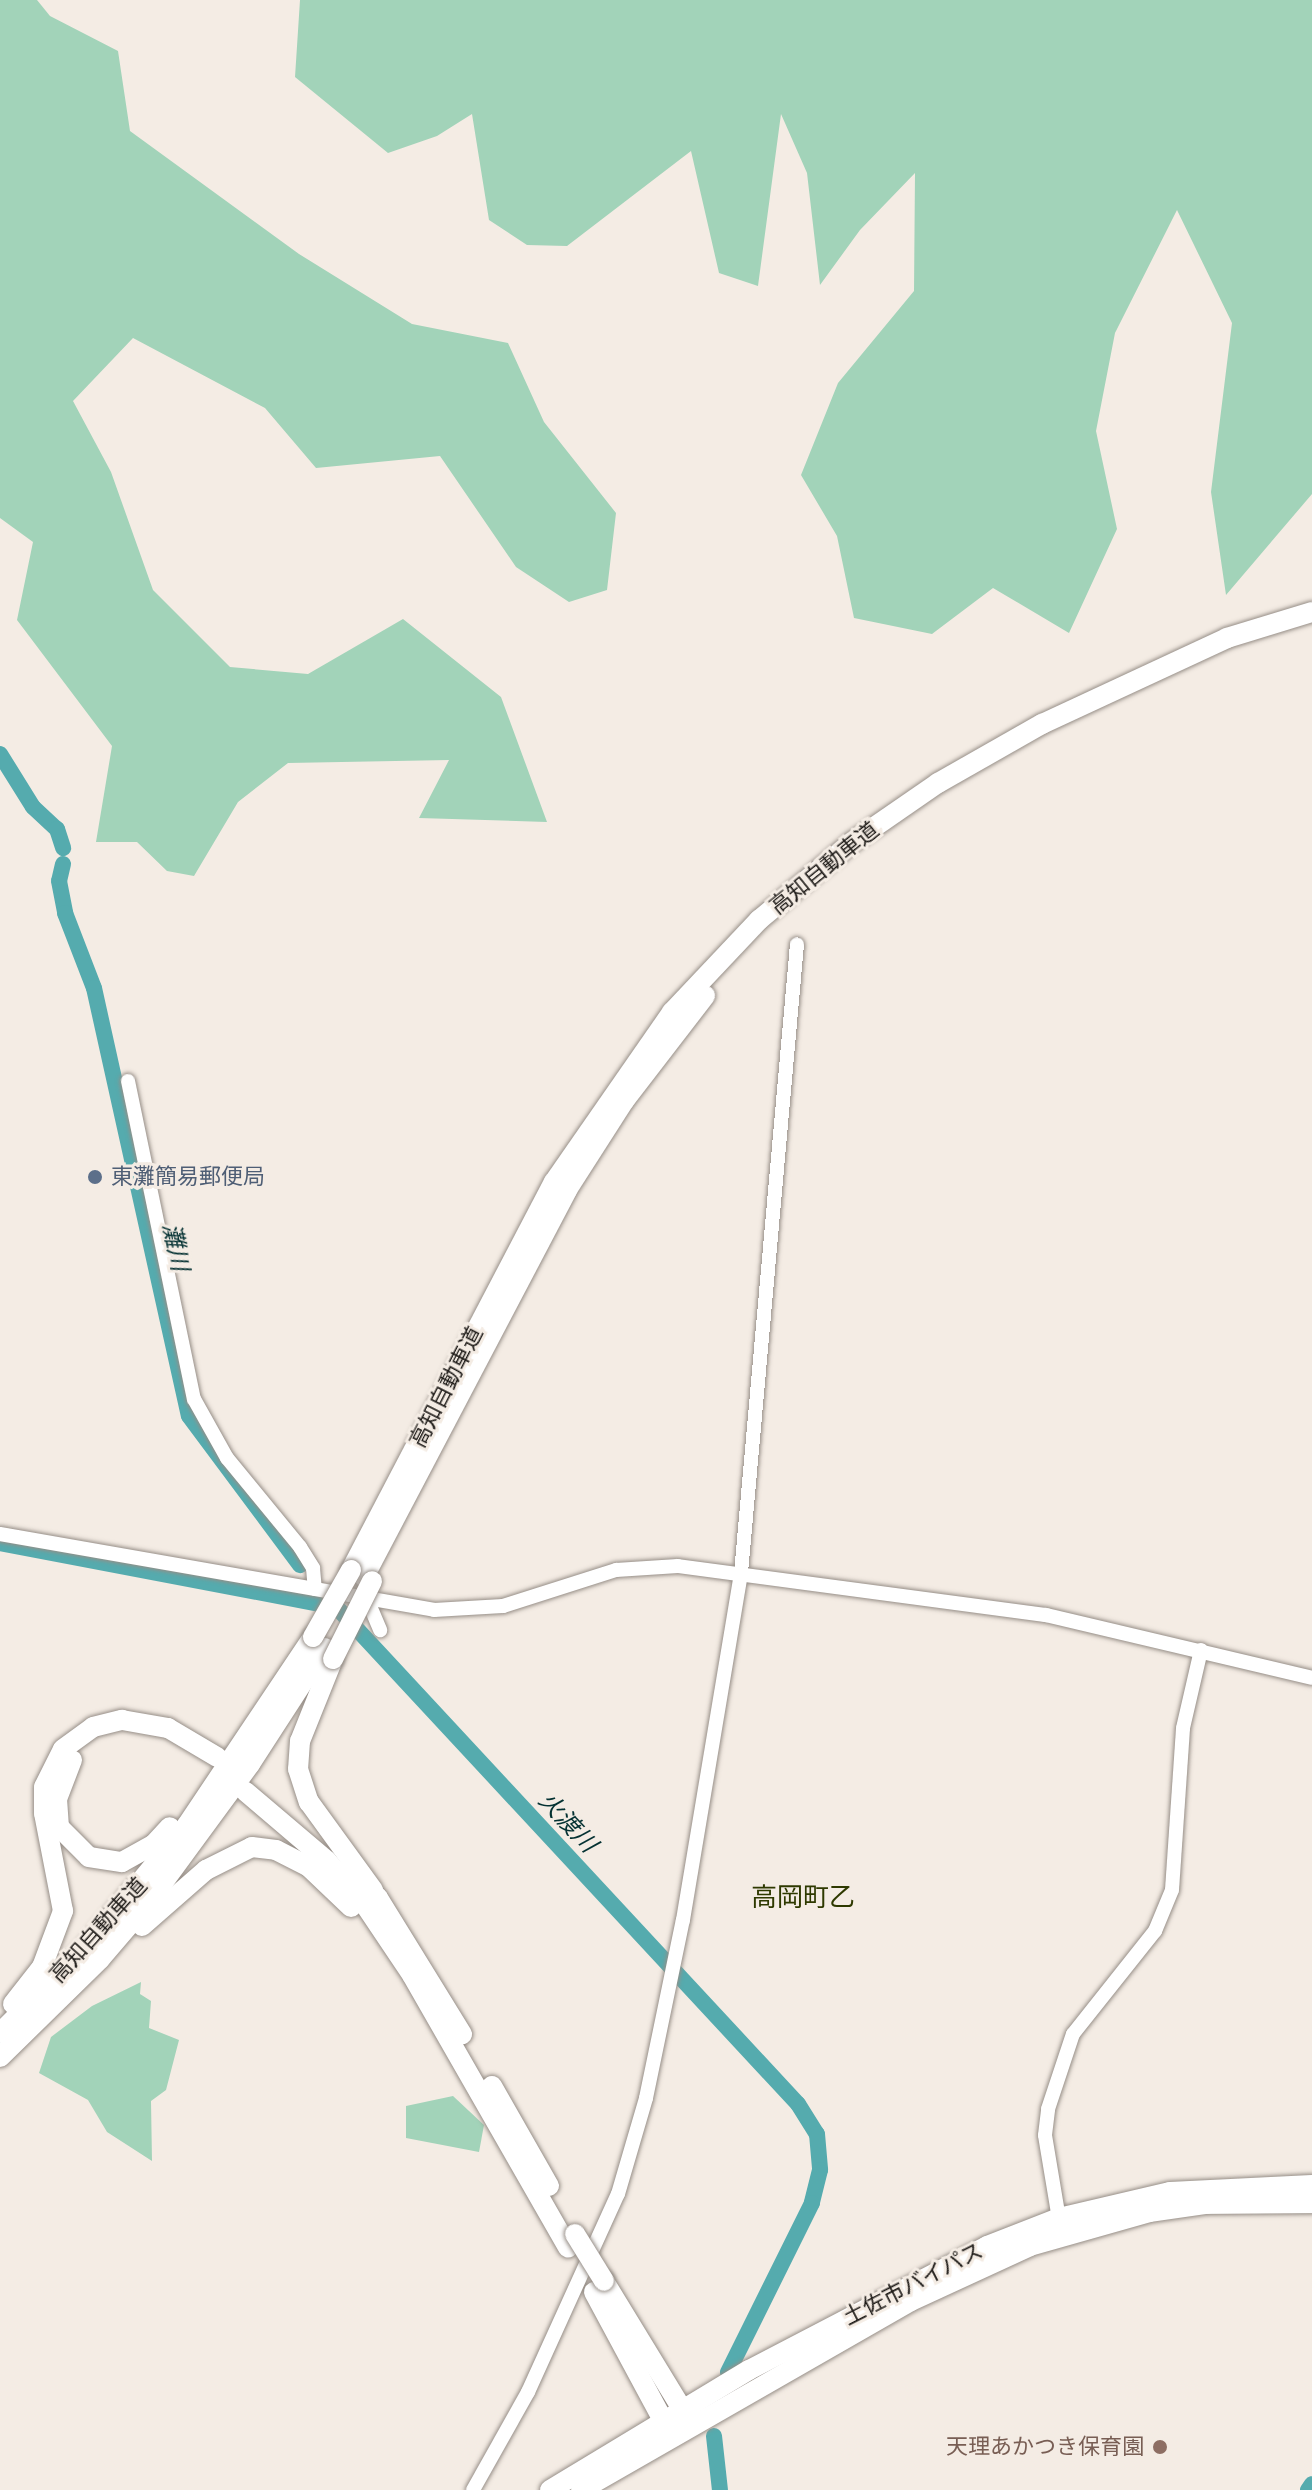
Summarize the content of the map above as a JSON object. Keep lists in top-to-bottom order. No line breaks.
{"streets":{"highway":["高知自動車道","土佐市バイパス"]},"districts":["高岡町乙"],"water":["灘川","火渡川"],"places":["東灘簡易郵便局","天理あかつき保育園"]}
